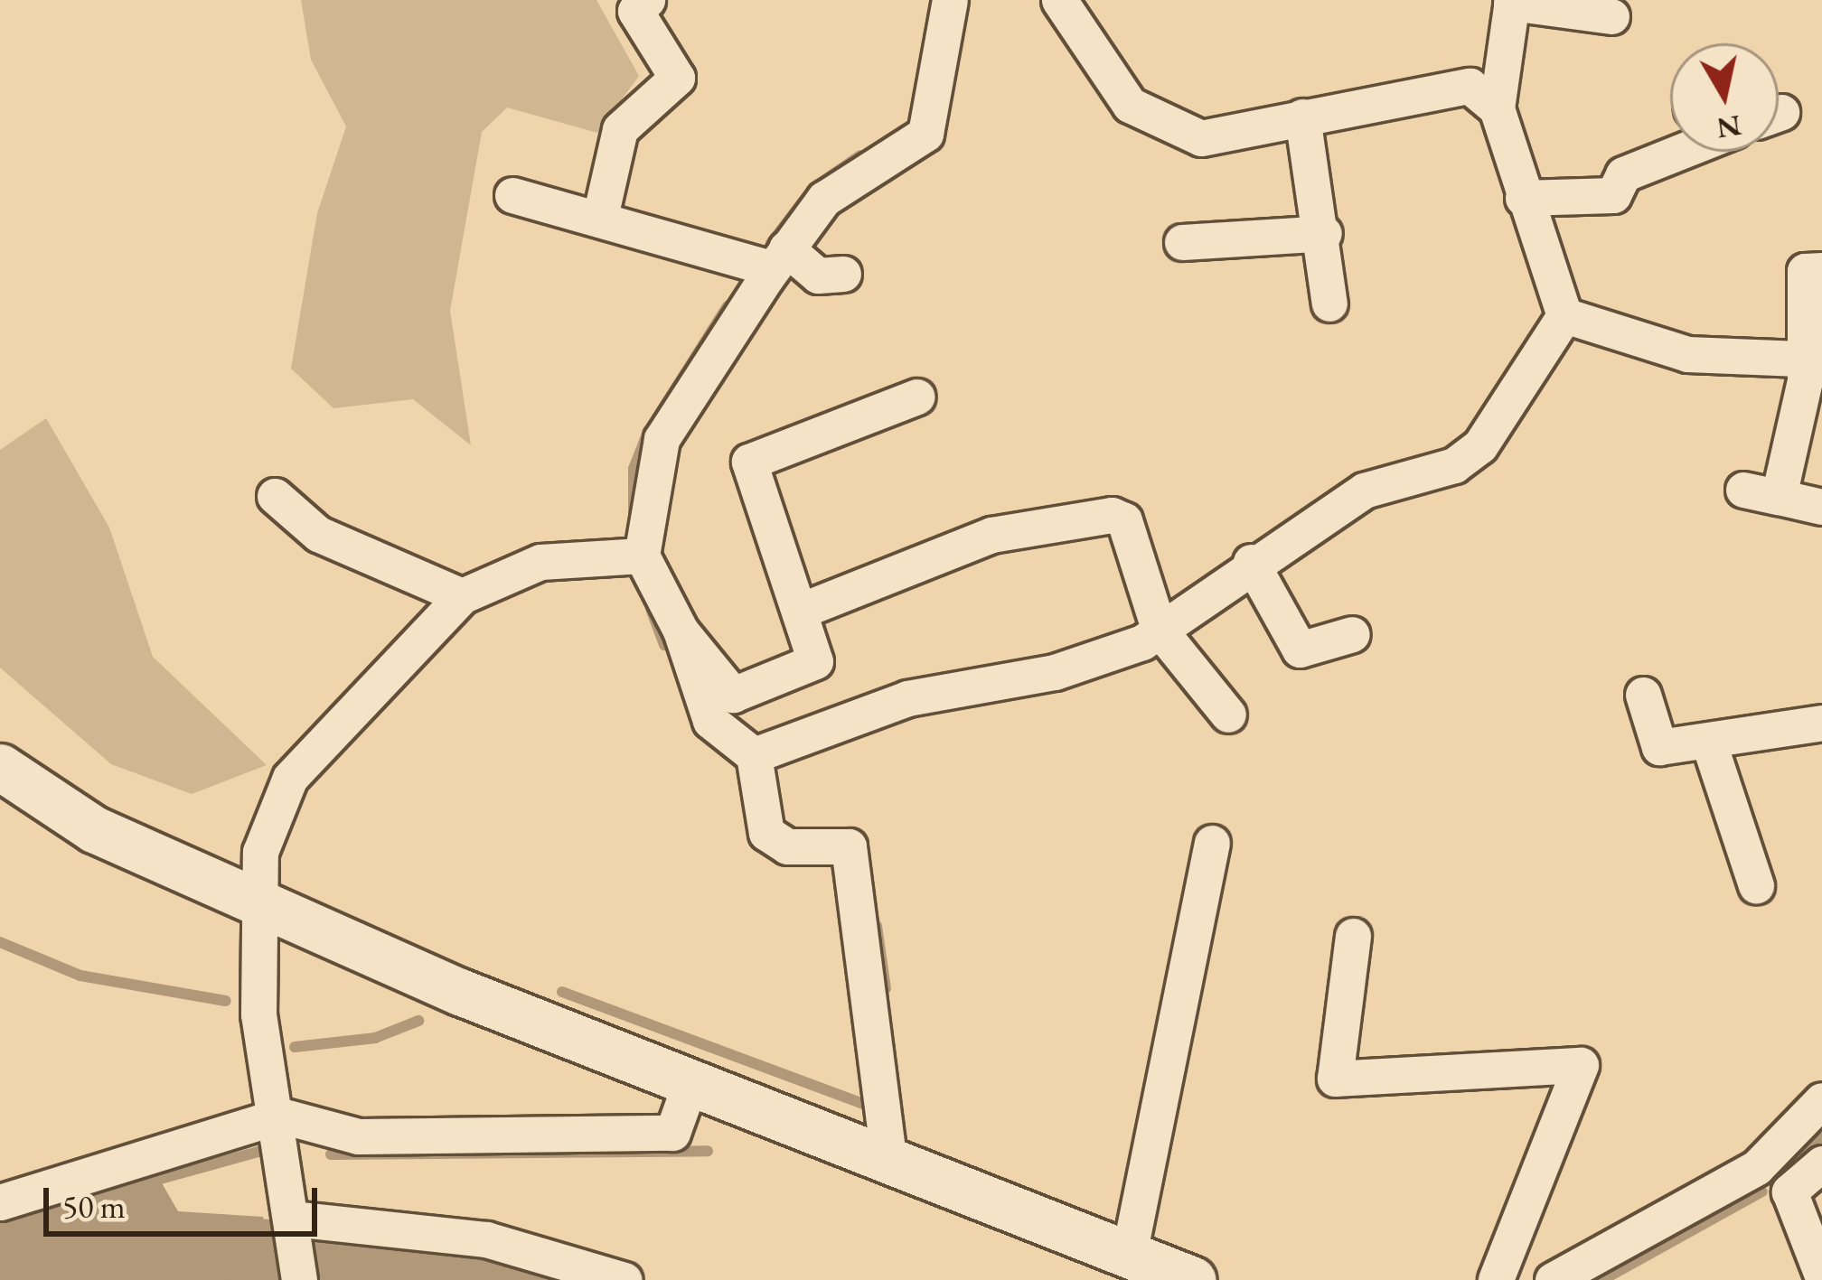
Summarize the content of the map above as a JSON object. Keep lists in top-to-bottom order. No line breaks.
{"scale_bar":"50 m","north":"bottom"}
